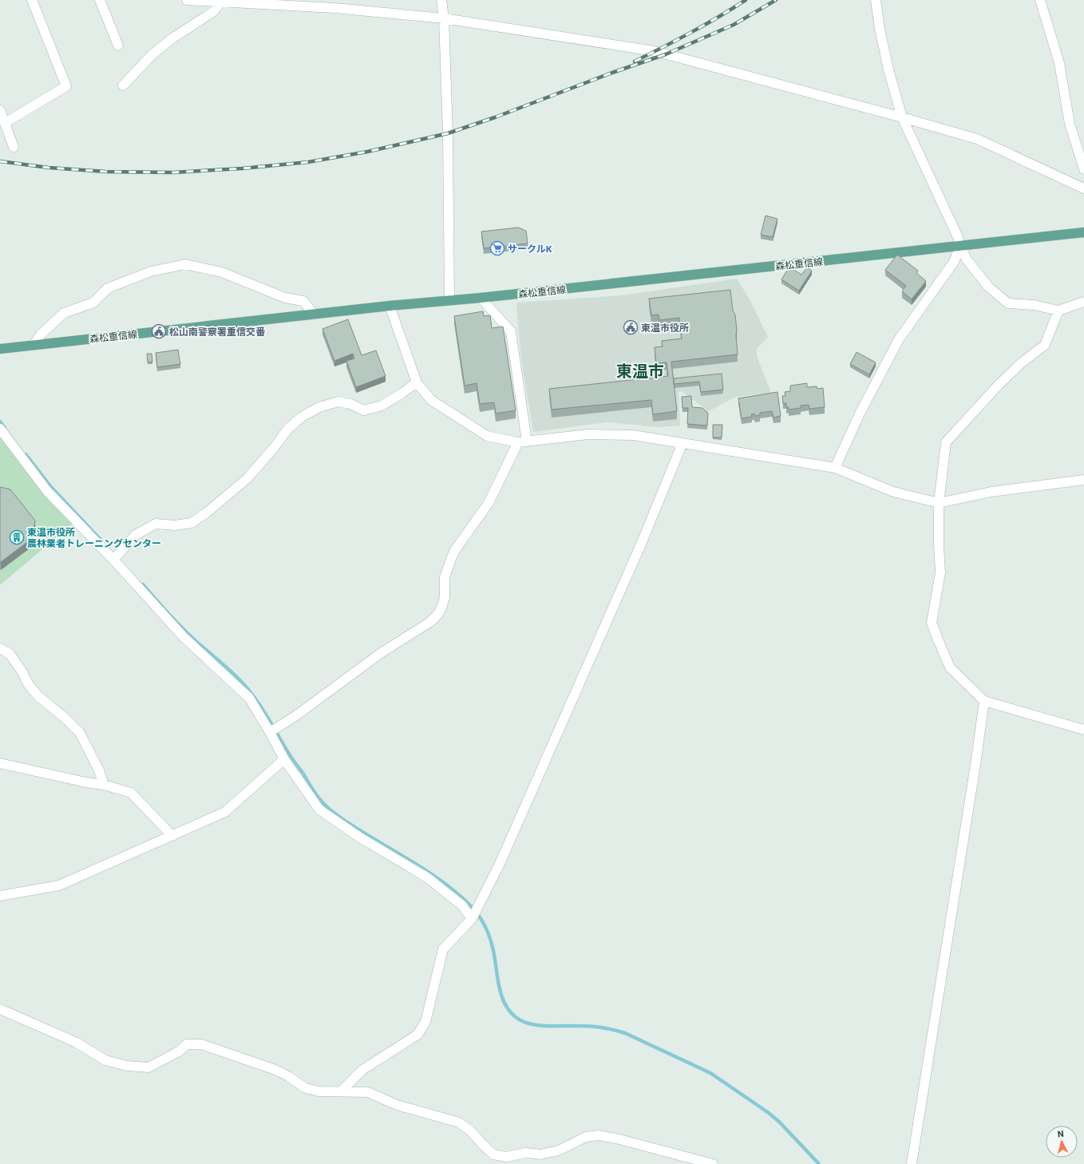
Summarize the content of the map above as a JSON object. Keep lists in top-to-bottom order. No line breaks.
{"streets":{"main road":["森松重信線"]},"districts":["東温市"],"places":{"supermarket":["サークルK"],"public building":["東温市役所","松山南警察署重信交番"],"building":["東温市役所 農林業者トレーニングセンター"]},"north":"top"}
